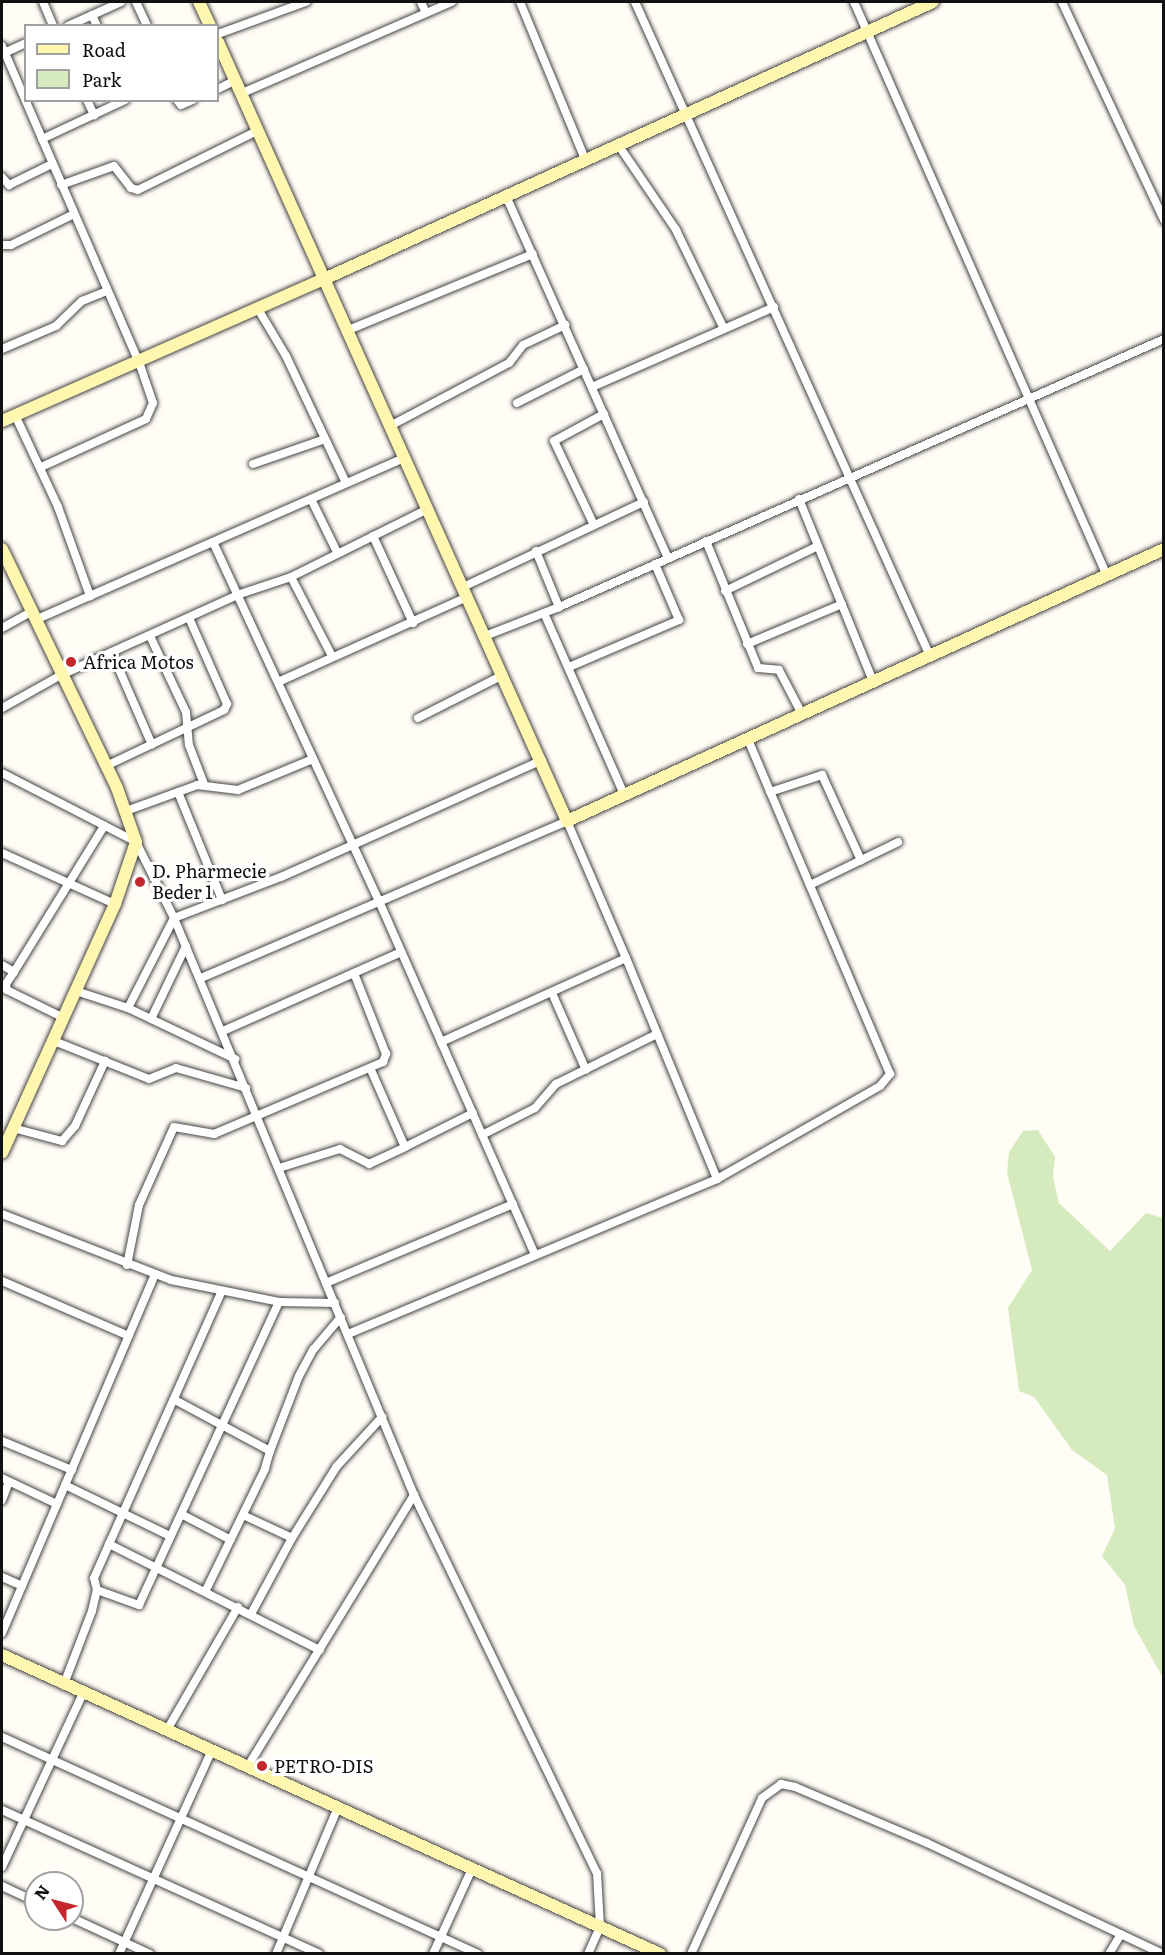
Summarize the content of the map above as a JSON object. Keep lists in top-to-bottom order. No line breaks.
{"places":["Africa Motos","D. Pharmecie Beder 1","PETRO-DIS"],"legend":["Road","Park"],"north":"top left"}
